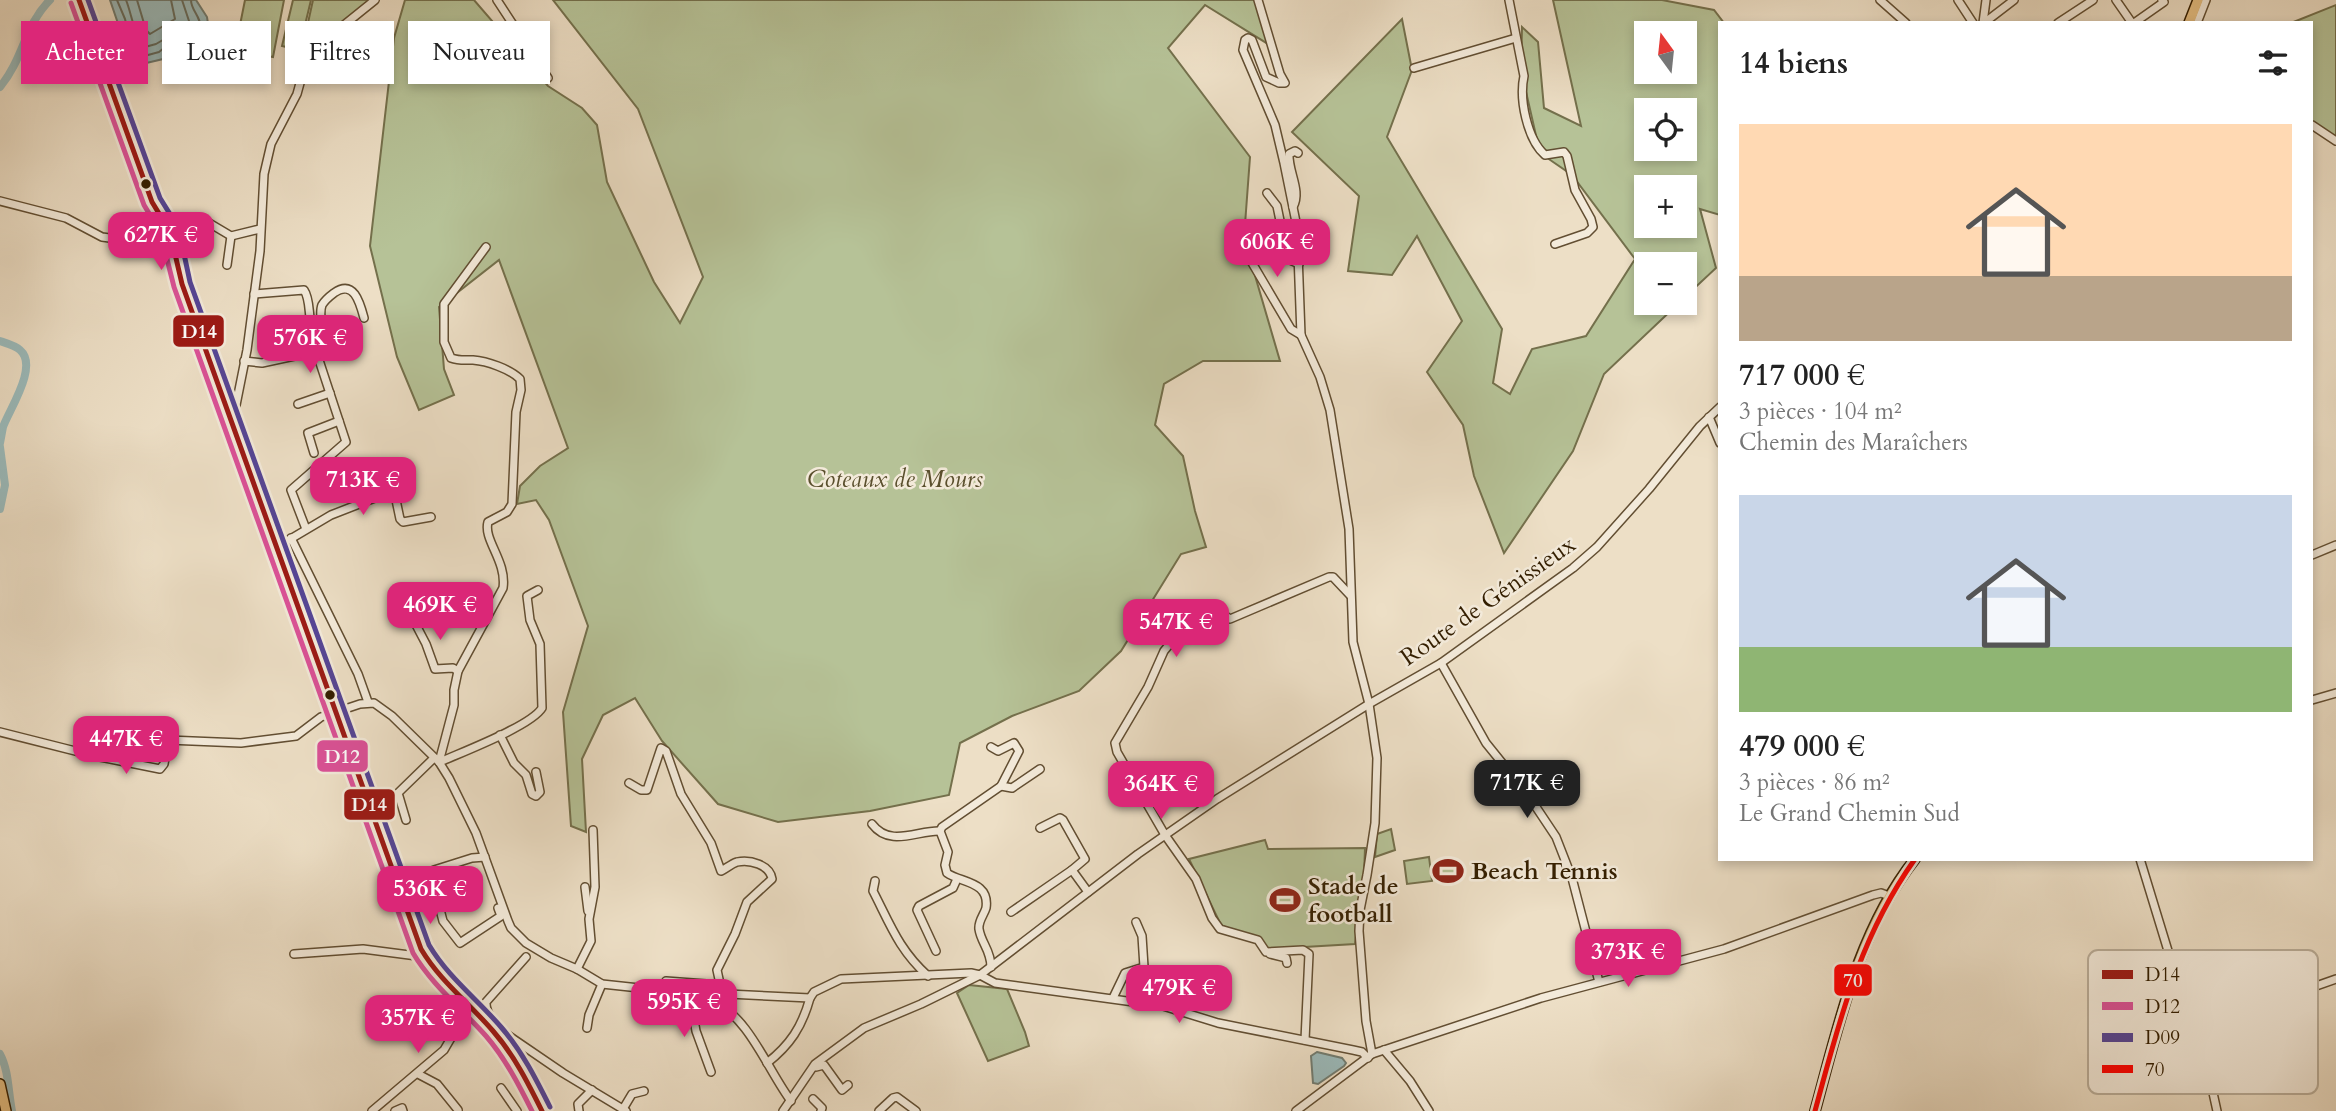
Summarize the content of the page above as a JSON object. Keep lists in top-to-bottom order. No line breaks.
{"streets":{"street":["Route de Génissieux"]},"parks":["Coteaux de Mours"],"places":{"sports":["Beach Tennis","Stade de football"]},"lines":["transit line D14","transit line D09","transit line D12","transit line 70"],"legend":["D14","D12","D09","70"],"north":"top","page":{"map_buttons":["+","−"],"chip":["Acheter","Louer","Filtres","Nouveau"],"heading":"14 biens","list":[{"name":"717 000 €","note":"3 pièces · 104 m² · Chemin des Maraîchers"},{"name":"479 000 €","note":"3 pièces · 86 m² · Le Grand Chemin Sud"}],"price":["627K €","606K €","576K €","713K €","469K €","547K €","447K €","717K €","364K €","536K €","373K €","479K €","595K €","357K €"]}}
